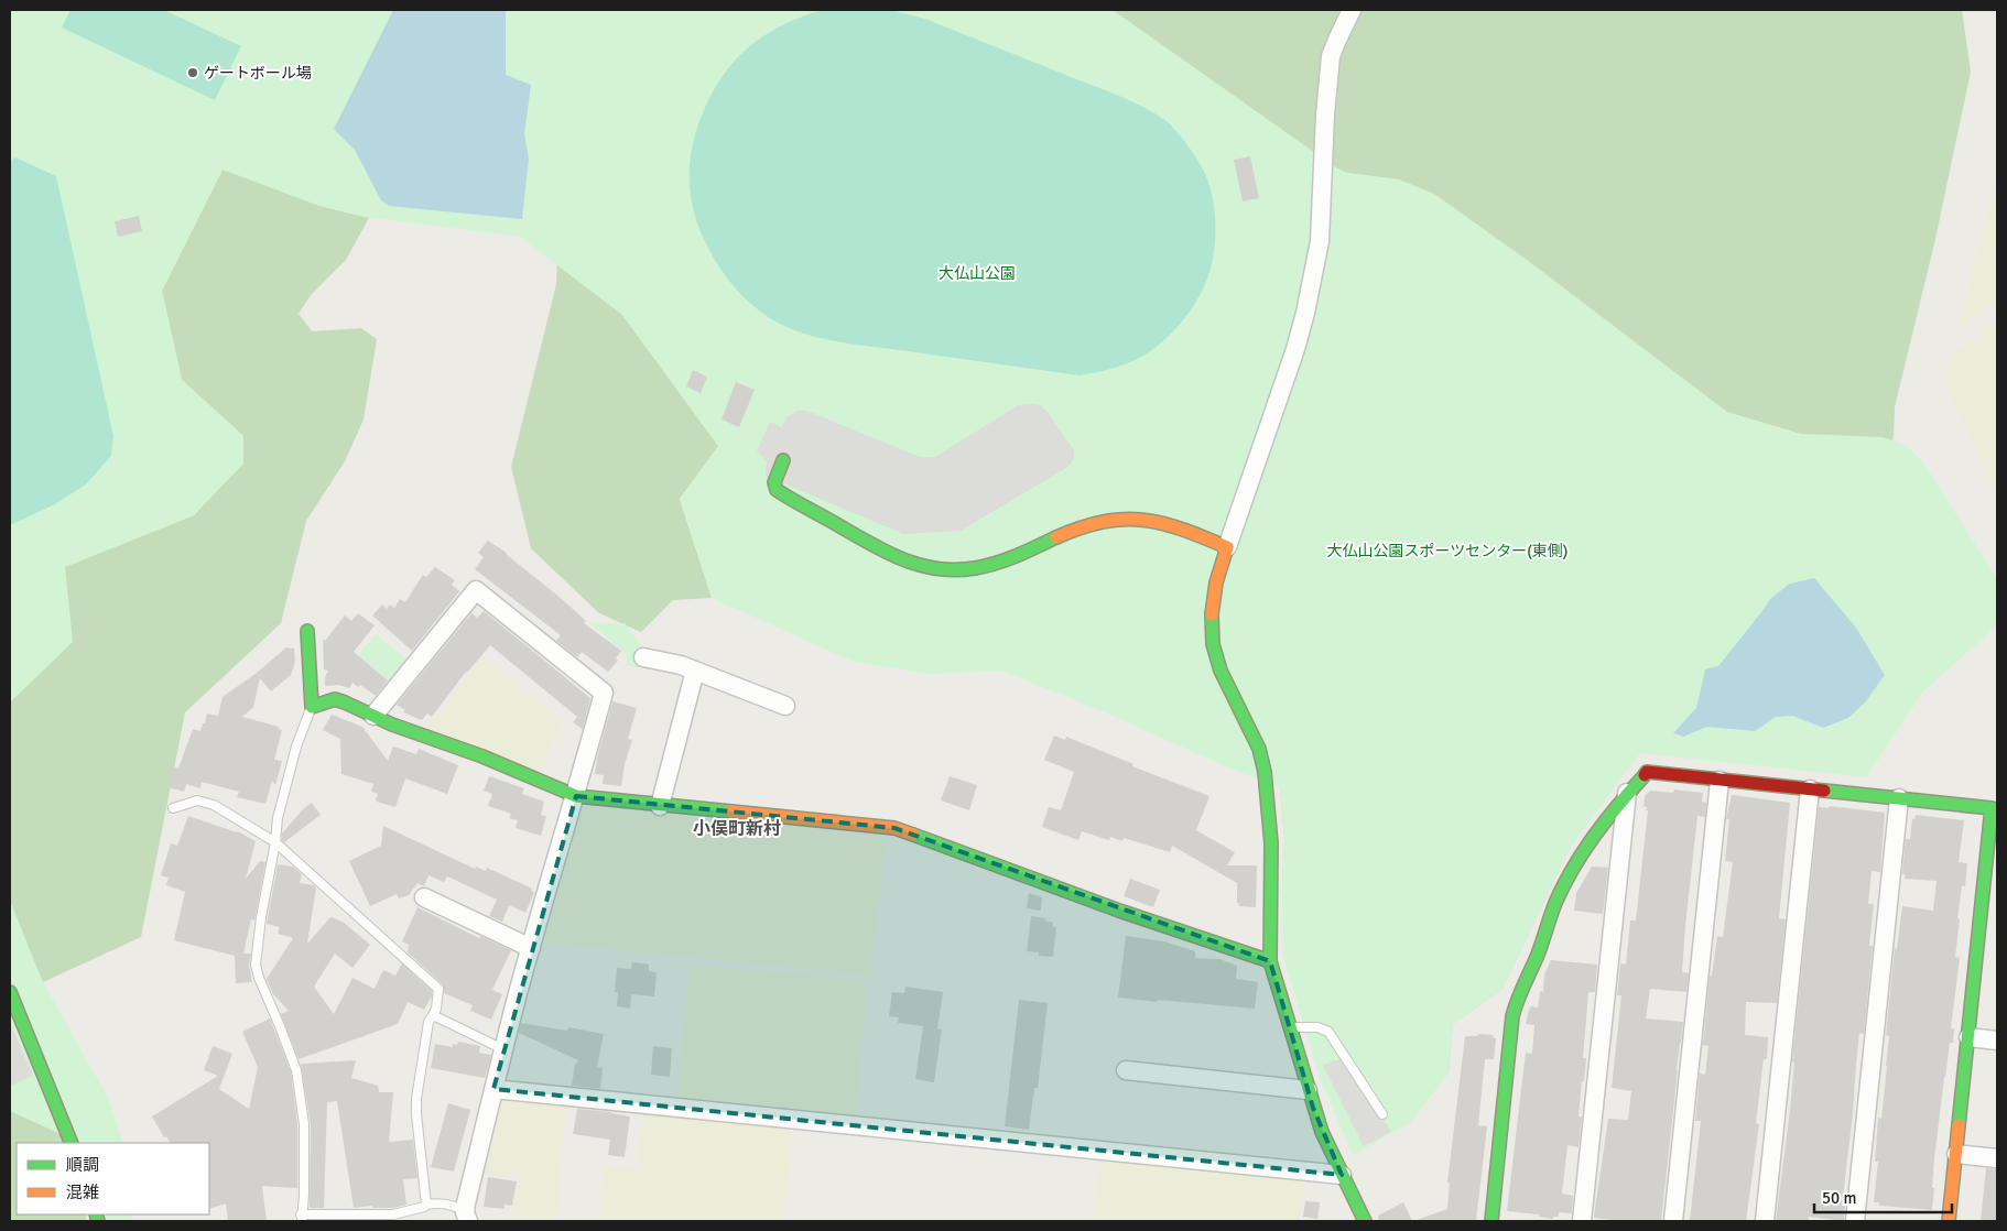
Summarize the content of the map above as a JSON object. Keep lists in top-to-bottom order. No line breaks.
{"districts":["小俣町新村"],"parks":["大仏山公園","大仏山公園スポーツセンター(東側)"],"places":["ゲートボール場"],"legend":["順調","混雑"],"scale_bar":"50 m"}
